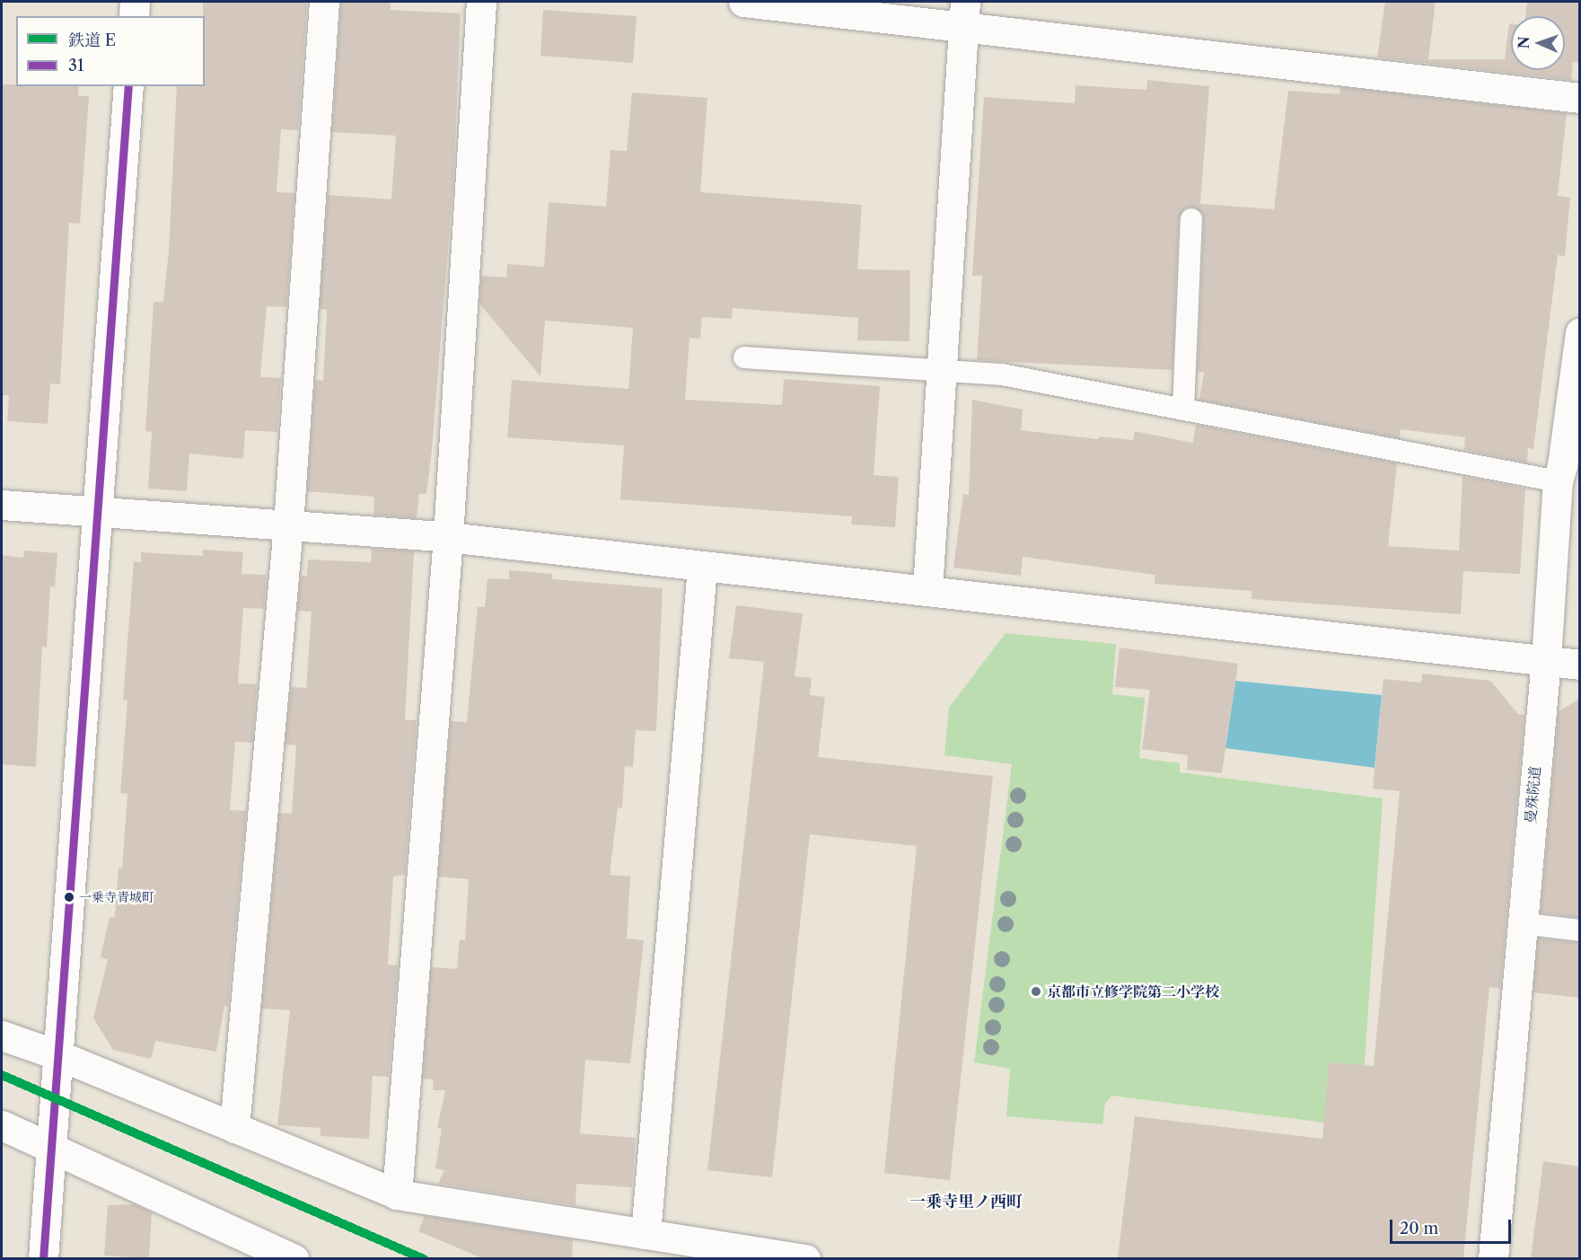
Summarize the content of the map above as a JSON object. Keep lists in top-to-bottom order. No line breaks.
{"streets":{"street":["曼殊院道"]},"districts":["一乗寺里ノ西町"],"places":["一乗寺青城町","京都市立修学院第二小学校"],"lines":["transit line 31","rail line E"],"legend":["鉄道 E","31"],"scale_bar":"20 m","north":"left"}
